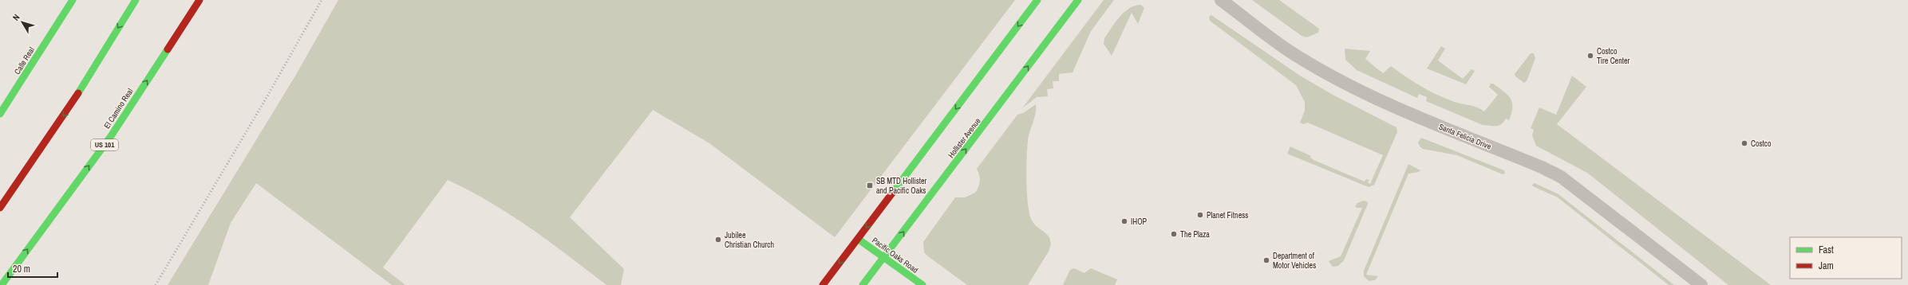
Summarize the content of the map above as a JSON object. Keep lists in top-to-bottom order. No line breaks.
{"streets":{"main road":["Calle Real","El Camino Real","Hollister Avenue","US 101","Pacific Oaks Road"],"street":["Santa Felicia Drive"]},"crossings":[["Hollister Avenue","Pacific Oaks Road"]],"places":{"other":["Costco Tire Center","Costco","Planet Fitness","IHOP","The Plaza","Jubilee Christian Church","Department of Motor Vehicles"],"transit":["SB MTD Hollister and Pacific Oaks"]},"legend":["Fast","Jam"],"scale_bar":"20 m","north":"top left"}
